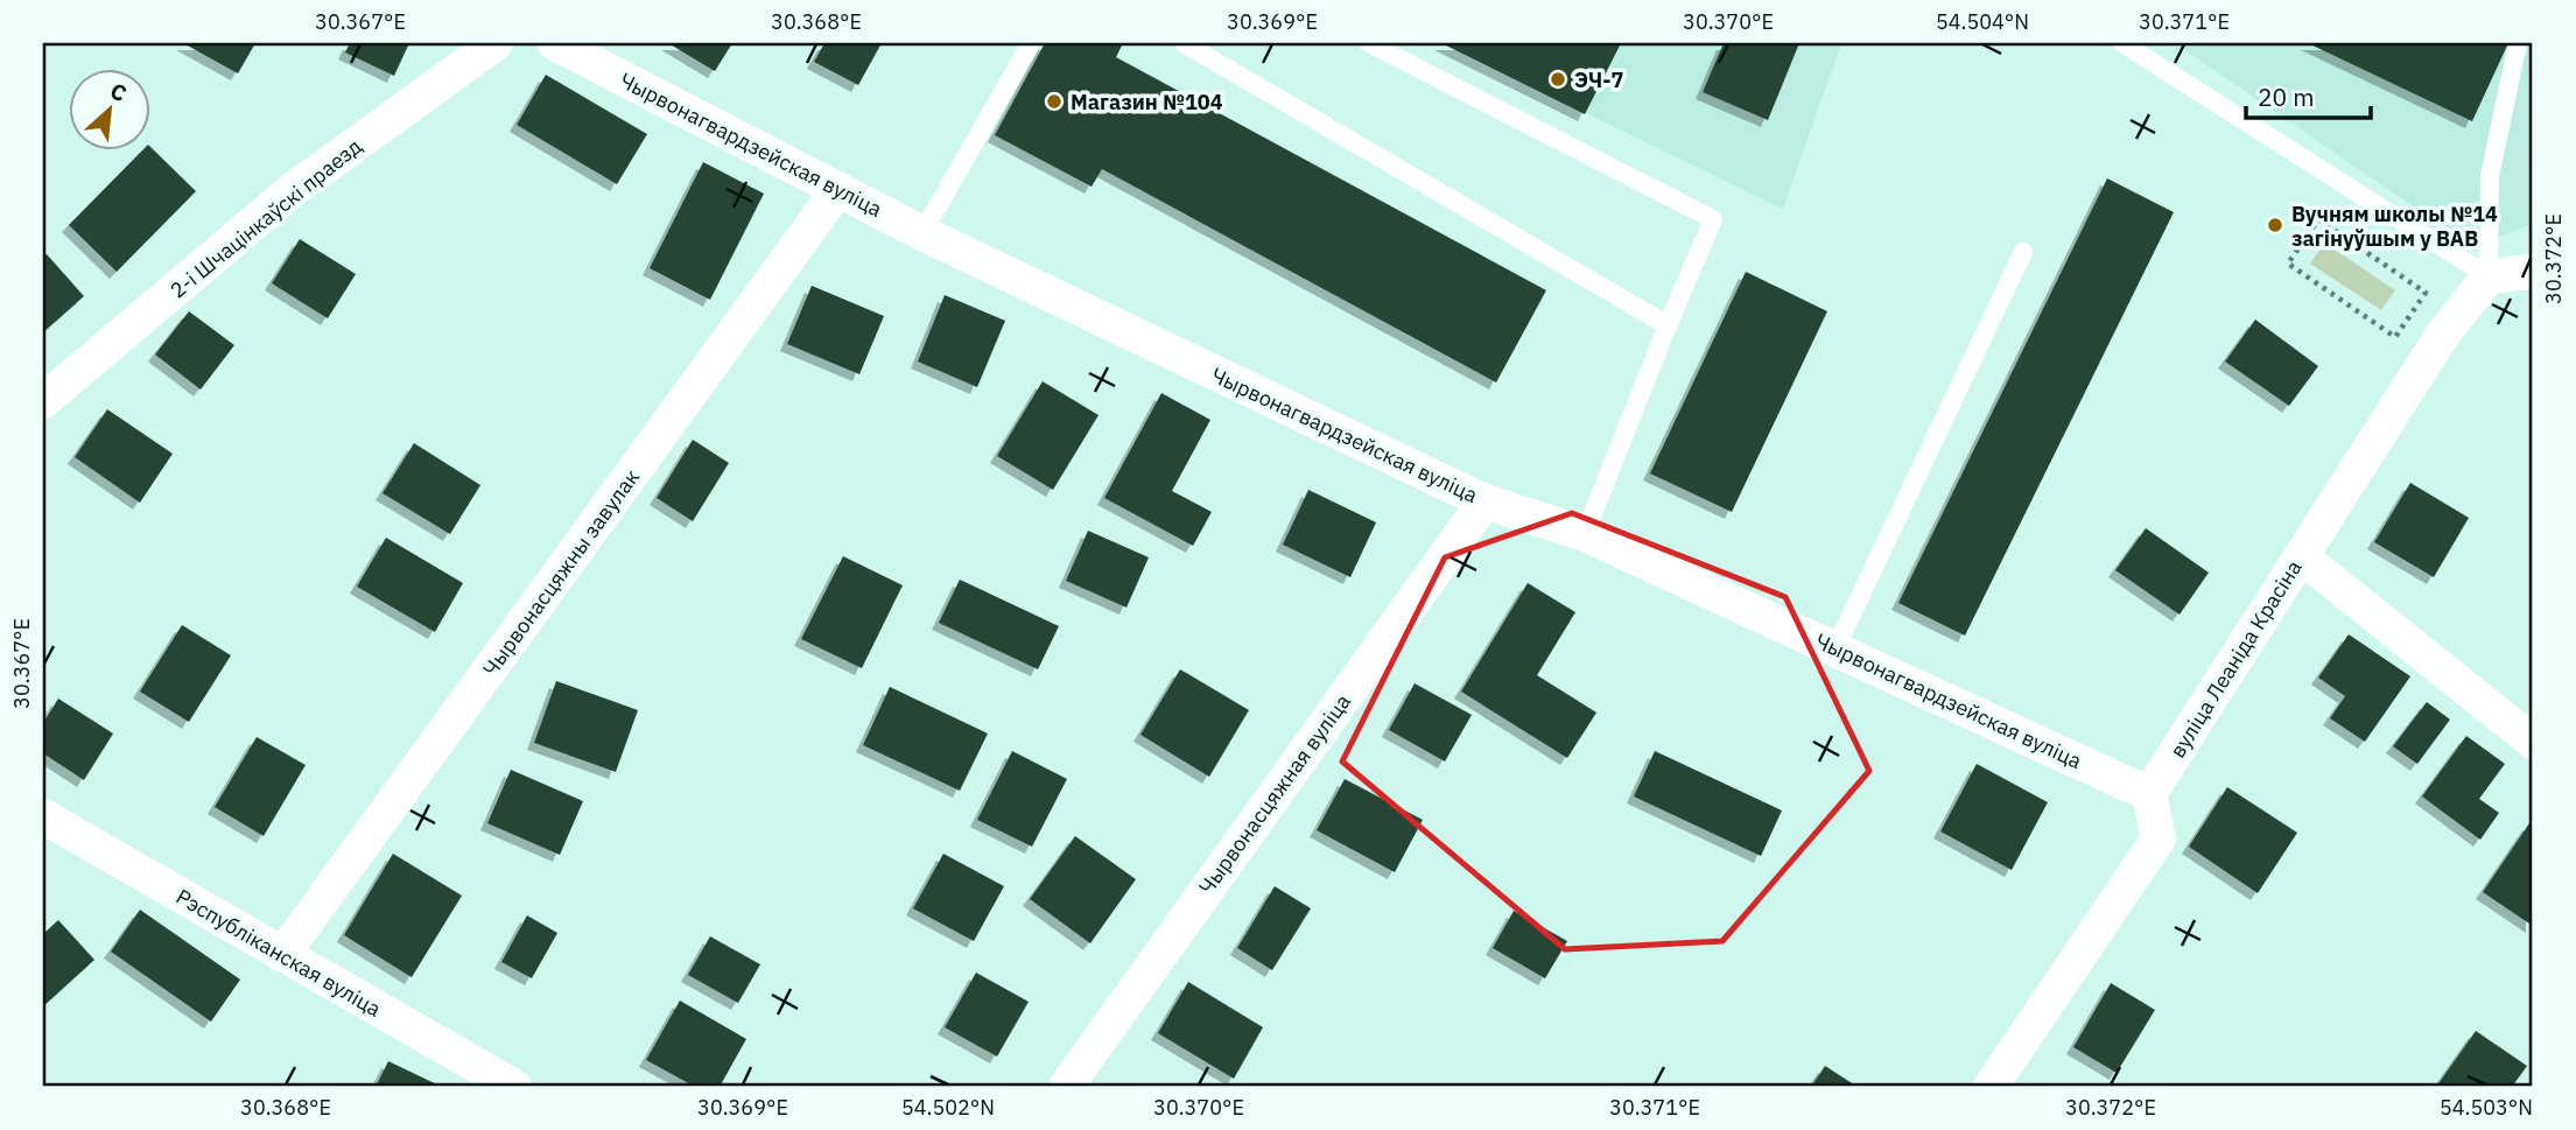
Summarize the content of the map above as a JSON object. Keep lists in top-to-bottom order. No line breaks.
{"streets":{"street":["Чырвонагвардзейская вуліца","2-і Шчацінкаўскі праезд","Чырвонасцяжны завулак","вуліца Леаніда Красіна","Чырвонасцяжная вуліца","Рэспубліканская вуліца"]},"crossings":[["Чырвонагвардзейская вуліца","Чырвонасцяжны завулак"],["Чырвонагвардзейская вуліца","вуліца Леаніда Красіна"],["Чырвонагвардзейская вуліца","Чырвонасцяжная вуліца"],["Чырвонасцяжны завулак","Рэспубліканская вуліца"]],"places":["ЭЧ-7","Магазин №104","Вучням школы №14 загінуўшым у ВАВ"],"scale_bar":"20 m","north":"top right","coordinates":["30.367°E","30.368°E","30.369°E","30.370°E","54.504°N","30.371°E","30.372°E","54.502°N","54.503°N"]}
